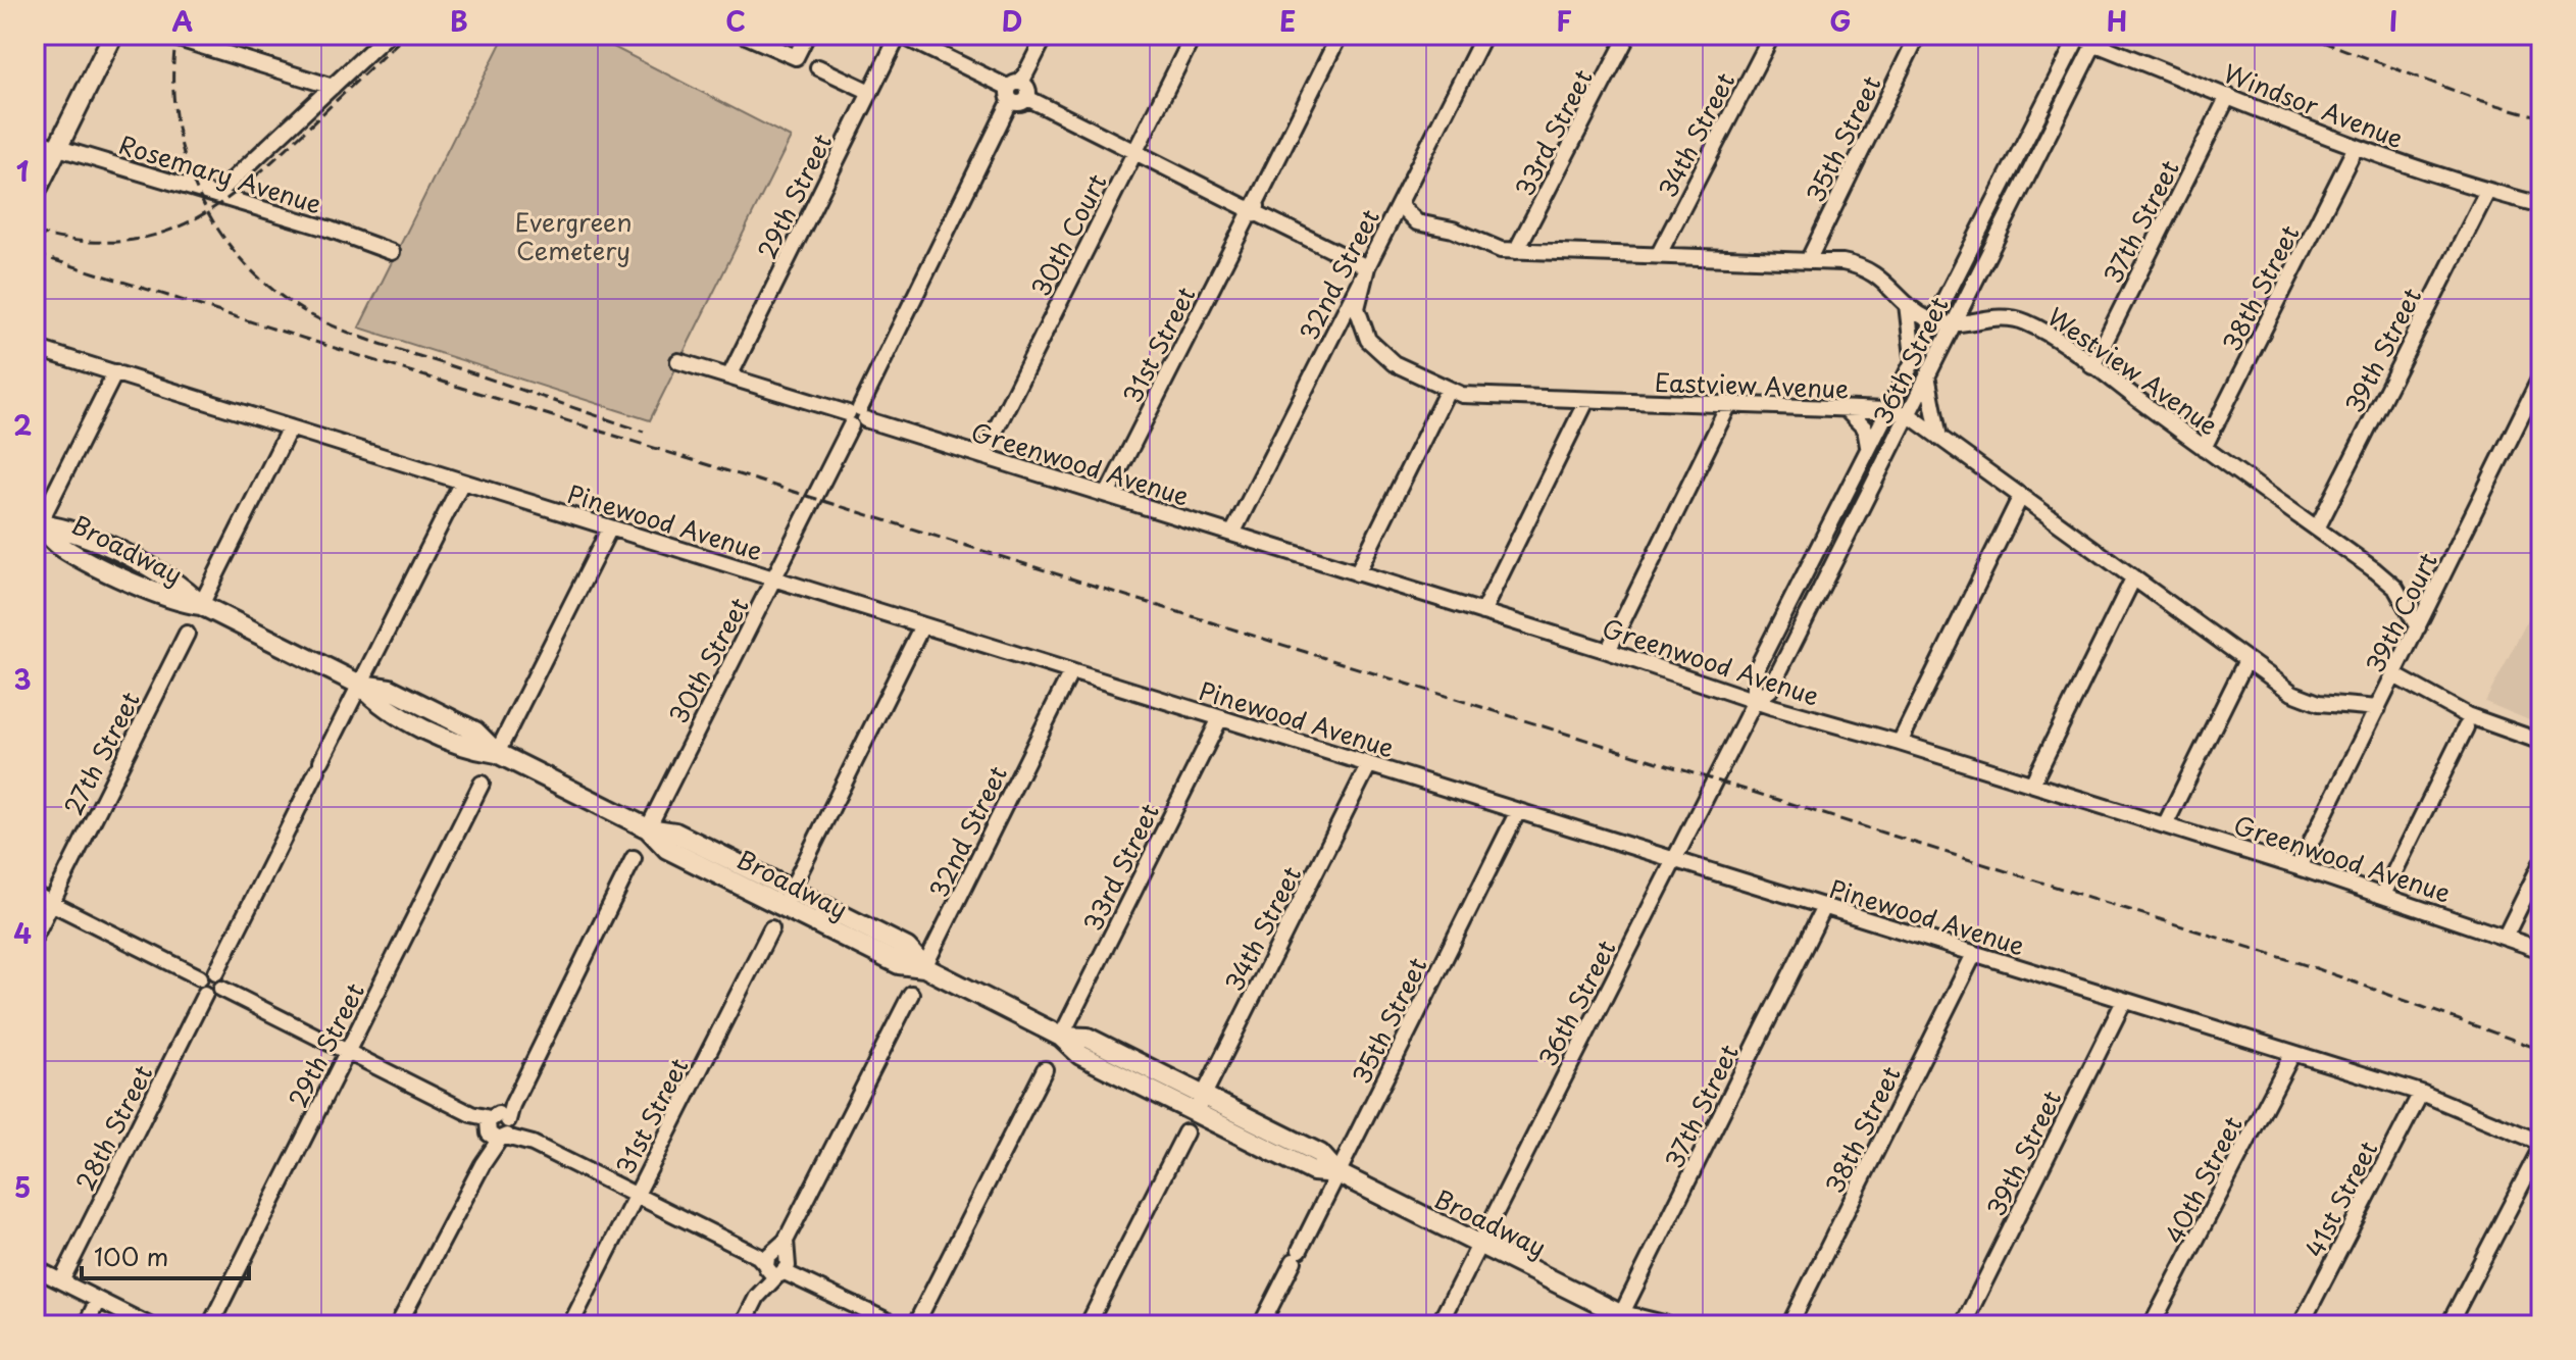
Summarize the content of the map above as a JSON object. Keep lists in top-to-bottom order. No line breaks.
{"streets":{"main road":["Broadway"],"street":["Windsor Avenue","33rd Street","34th Street","35th Street","Rosemary Avenue","29th Street","37th Street","30th Court","32nd Street","38th Street","31st Street","39th Street","36th Street","Westview Avenue","Eastview Avenue","Greenwood Avenue","Pinewood Avenue","39th Court","30th Street","27th Street","28th Street","40th Street","41st Street"]},"crossings":[["Windsor Avenue","37th Street"],["Windsor Avenue","38th Street"],["Windsor Avenue","39th Street"],["Windsor Avenue","36th Street"],["33rd Street","Westview Avenue"],["33rd Street","Pinewood Avenue"],["33rd Street","Broadway"],["34th Street","Westview Avenue"],["34th Street","Pinewood Avenue"],["34th Street","Broadway"],["35th Street","Westview Avenue"],["35th Street","Pinewood Avenue"],["35th Street","Broadway"],["29th Street","Greenwood Avenue"],["37th Street","Westview Avenue"],["37th Street","Pinewood Avenue"],["37th Street","Broadway"],["30th Court","Greenwood Avenue"],["32nd Street","Westview Avenue"],["32nd Street","Eastview Avenue"],["32nd Street","Greenwood Avenue"],["32nd Street","Pinewood Avenue"],["32nd Street","Broadway"],["38th Street","Westview Avenue"],["38th Street","Pinewood Avenue"],["31st Street","Greenwood Avenue"],["39th Street","Westview Avenue"],["39th Street","Pinewood Avenue"],["36th Street","Westview Avenue"],["36th Street","Eastview Avenue"],["36th Street","Greenwood Avenue"],["36th Street","Pinewood Avenue"],["36th Street","Broadway"],["Westview Avenue","39th Court"],["Eastview Avenue","39th Court"],["Greenwood Avenue","39th Court"],["Greenwood Avenue","30th Street"],["Pinewood Avenue","30th Street"],["Pinewood Avenue","40th Street"],["Pinewood Avenue","41st Street"],["Broadway","30th Street"]],"parks":["Evergreen Cemetery"],"scale_bar":"100 m","grid":{"columns":["A","B","C","D","E","F","G","H","I"],"rows":["1","2","3","4","5"]}}
